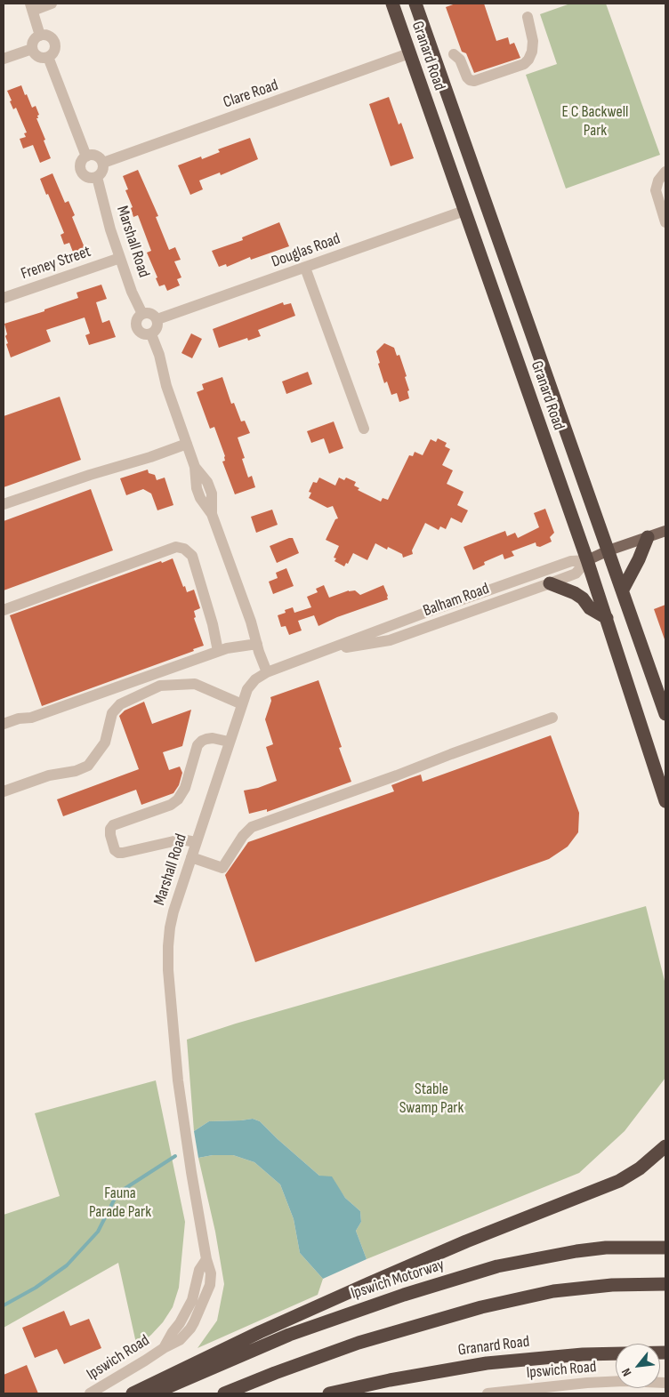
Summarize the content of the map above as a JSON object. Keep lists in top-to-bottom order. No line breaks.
{"streets":{"highway":["Granard Road","Ipswich Motorway"],"main road":["Balham Road"],"street":["Clare Road","Marshall Road","Douglas Road","Freney Street","Ipswich Road"]},"crossings":[["Granard Road","Clare Road"],["Granard Road","Douglas Road"],["Granard Road","Balham Road"],["Clare Road","Marshall Road"],["Marshall Road","Douglas Road"],["Marshall Road","Freney Street"],["Marshall Road","Balham Road"],["Marshall Road","Ipswich Road"]],"parks":["E C Backwell Park","Stable Swamp Park","Fauna Parade Park"],"north":"bottom left"}
